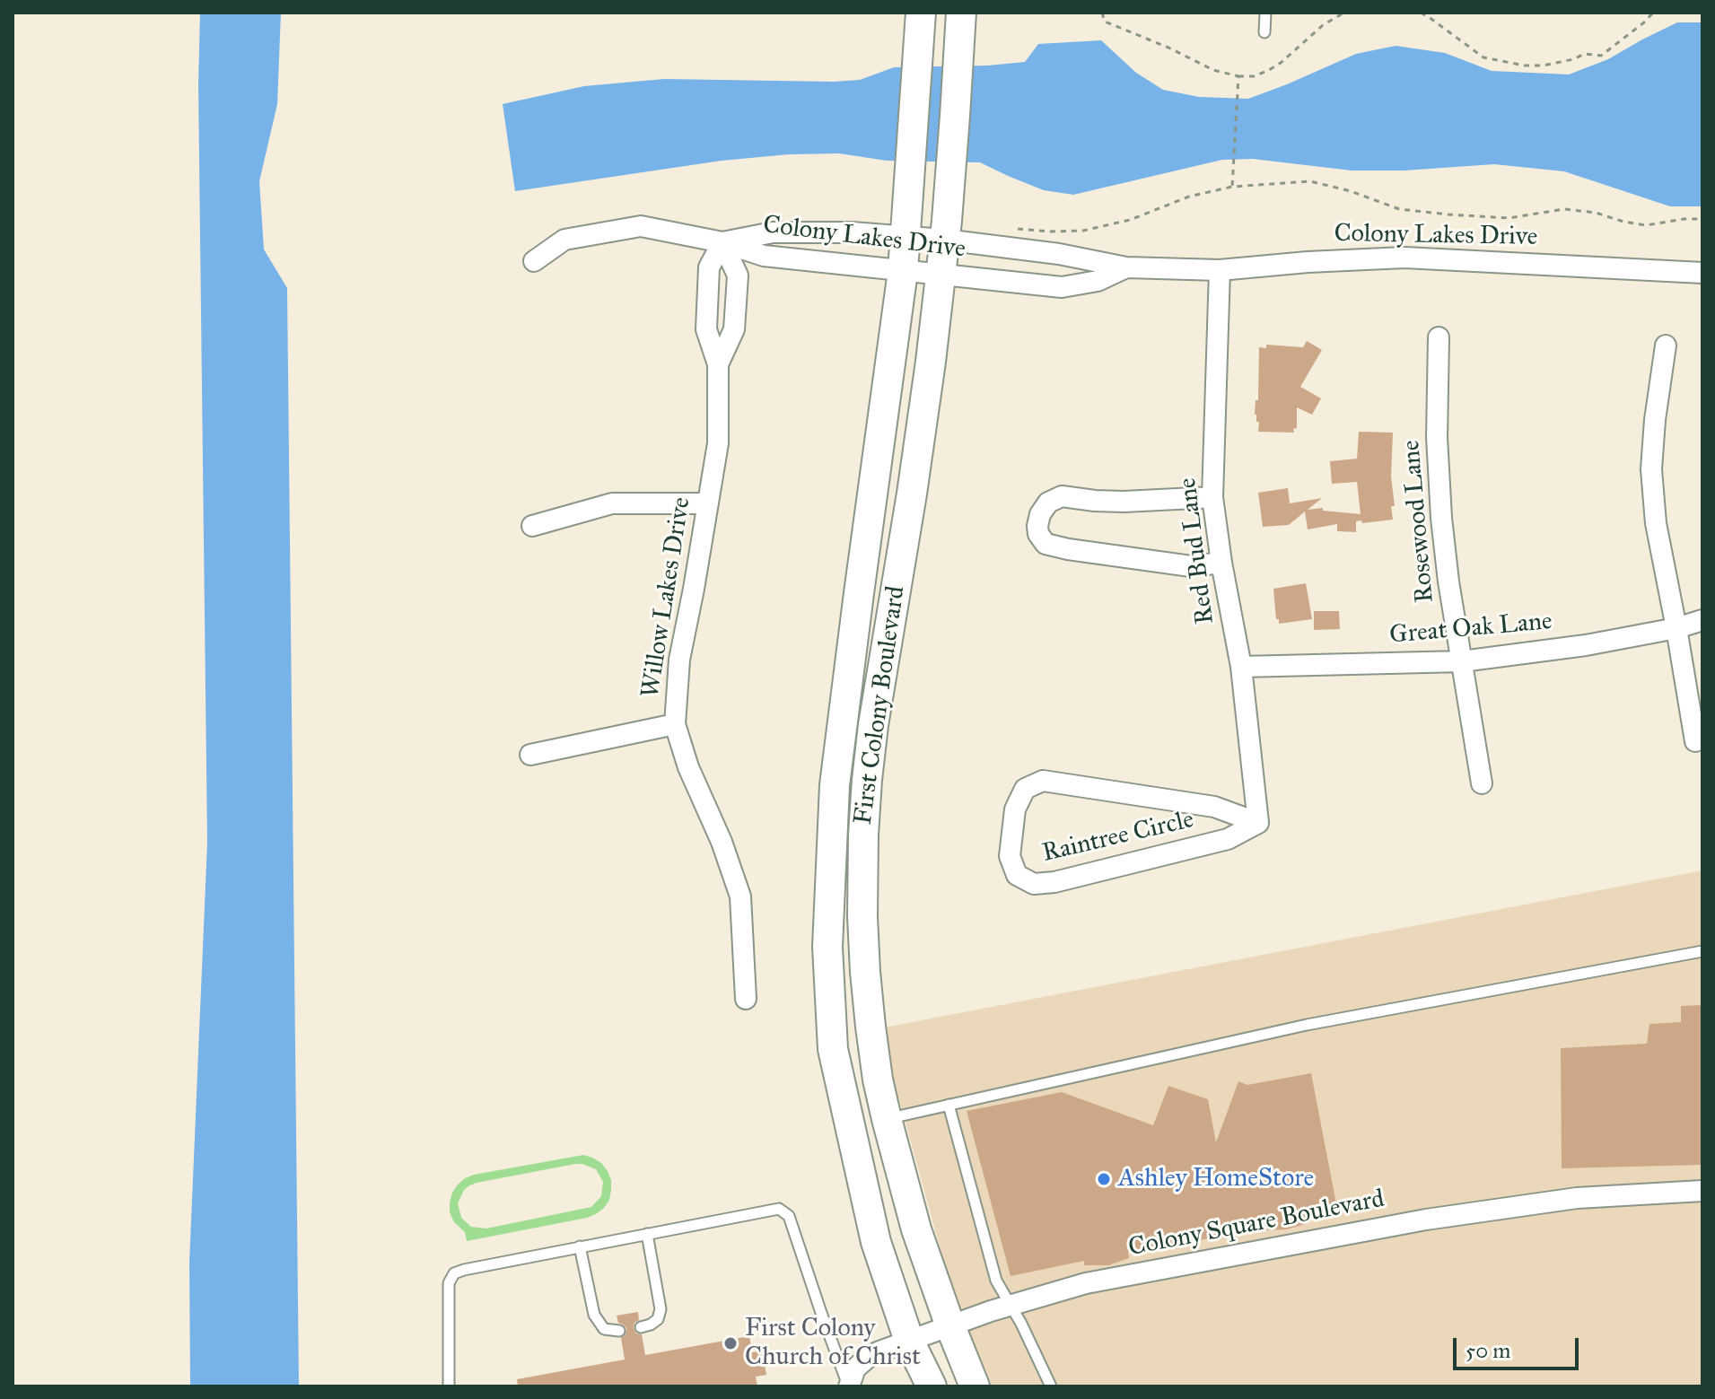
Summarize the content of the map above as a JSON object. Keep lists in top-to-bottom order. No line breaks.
{"streets":{"main road":["First Colony Boulevard"],"street":["Colony Lakes Drive","Rosewood Lane","Red Bud Lane","Willow Lakes Drive","Great Oak Lane","Raintree Circle","Colony Square Boulevard"]},"crossings":[["Colony Lakes Drive","Red Bud Lane"],["Colony Lakes Drive","Willow Lakes Drive"],["Colony Lakes Drive","First Colony Boulevard"],["Rosewood Lane","Great Oak Lane"],["Red Bud Lane","Great Oak Lane"],["Red Bud Lane","Raintree Circle"],["First Colony Boulevard","Colony Square Boulevard"]],"places":["Ashley HomeStore","First Colony Church of Christ"],"scale_bar":"50 m"}
